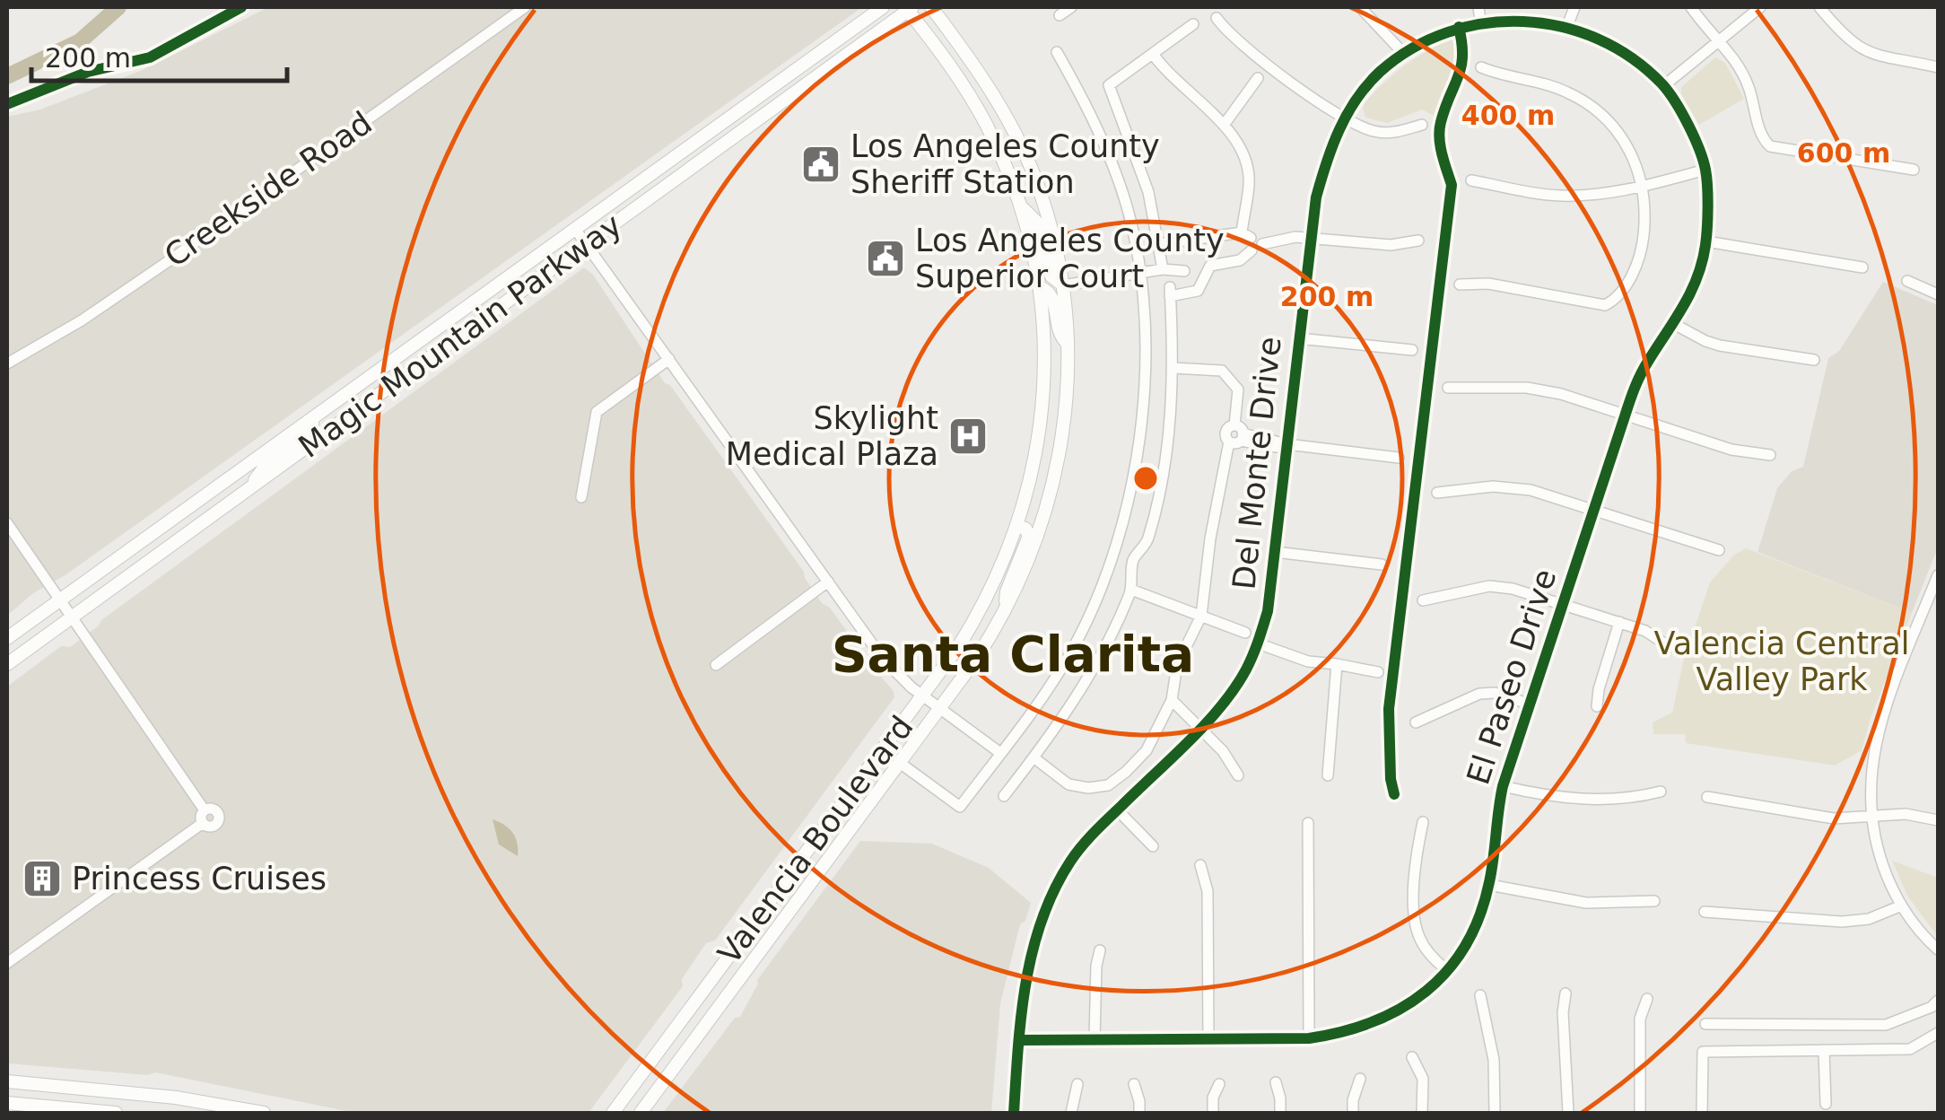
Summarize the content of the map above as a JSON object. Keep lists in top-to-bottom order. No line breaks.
{"streets":{"main road":["Magic Mountain Parkway","Valencia Boulevard"],"street":["Creekside Road","Del Monte Drive","El Paseo Drive"]},"crossings":[["Magic Mountain Parkway","Valencia Boulevard"],["Del Monte Drive","El Paseo Drive"]],"districts":["Santa Clarita"],"parks":["Valencia Central Valley Park"],"places":{"public building":["Los Angeles County Sheriff Station","Los Angeles County Superior Court"],"hospital":["Skylight Medical Plaza"],"building":["Princess Cruises"]},"scale_bar":"200 m","rings":["400 m","600 m","200 m"]}
